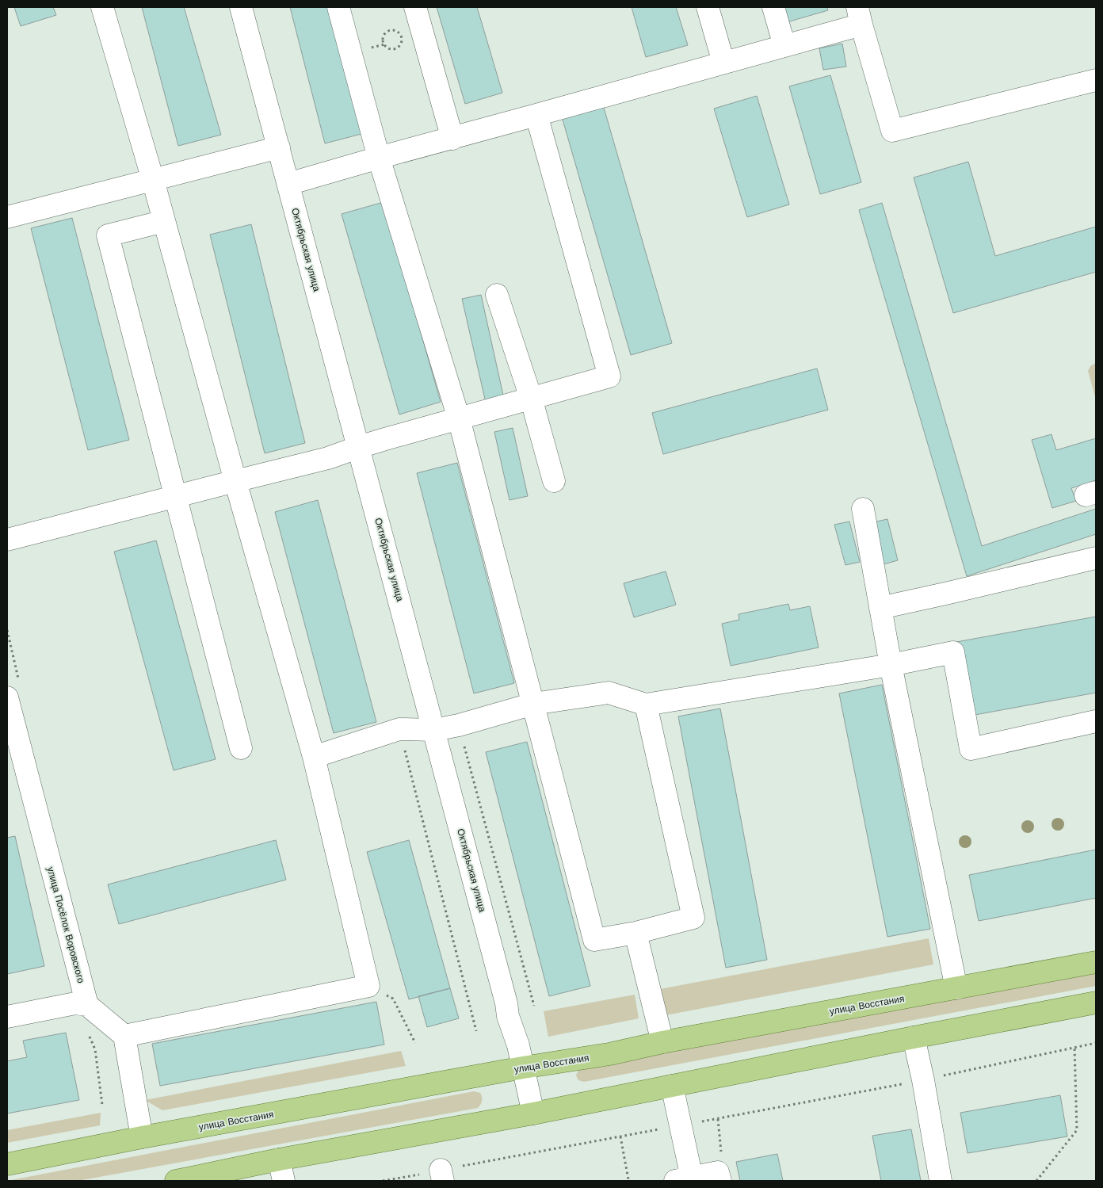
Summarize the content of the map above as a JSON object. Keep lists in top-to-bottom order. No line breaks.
{"streets":{"main road":["улица Восстания"],"street":["Октябрьская улица","улица Посёлок Воровского"]},"crossings":[["Октябрьская улица","улица Восстания"]]}
